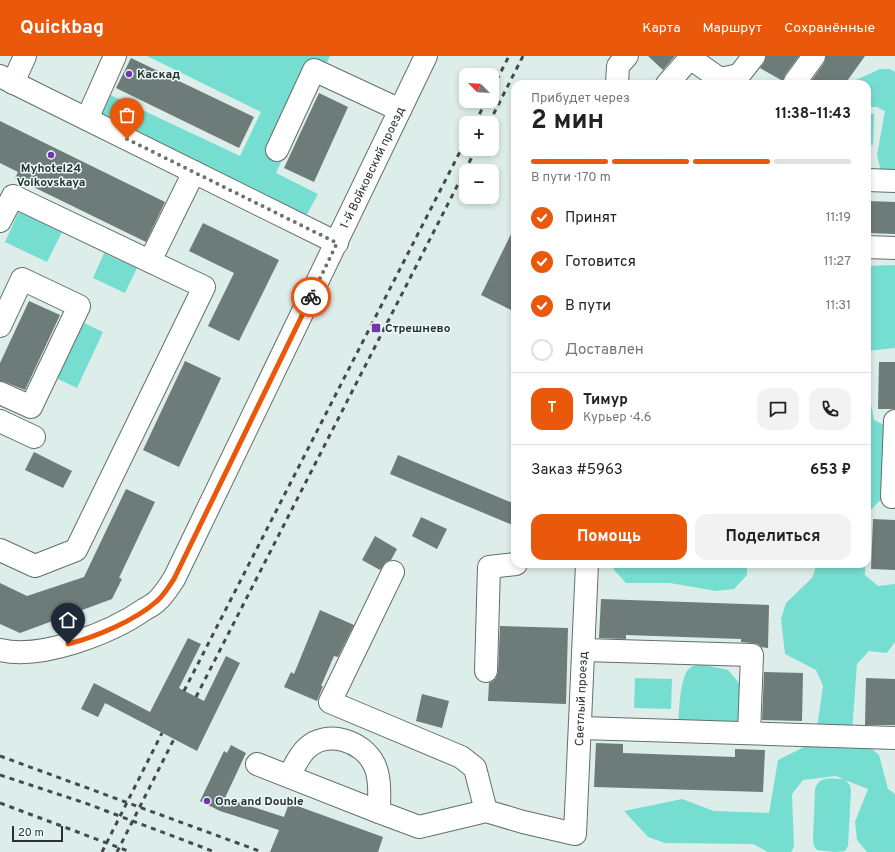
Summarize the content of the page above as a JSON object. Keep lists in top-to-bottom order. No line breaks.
{"streets":{"street":["1-й Войковский проезд","Светлый проезд"]},"places":{"other":["Каскад","Myhotel24 Voikovskaya","One and Double"],"transit":["Стрешнево"]},"scale_bar":"20 m","north":"top left","page":{"header":"Quickbag","nav":["Карта","Маршрут","Сохранённые"],"map_buttons":["+","−"],"heading":["2 мин","Прибудет через","11:38–11:43"],"panel":["Тимур","Курьер · 4.6","Заказ #5963","653 ₽"],"bar":"В пути · 170 m","list":[["Принят","11:19"],["Готовится","11:27"],["В пути","11:31"],"Доставлен"],"round":"Т","buttons":["Помощь","Поделиться"],"scale":"20 m"}}
